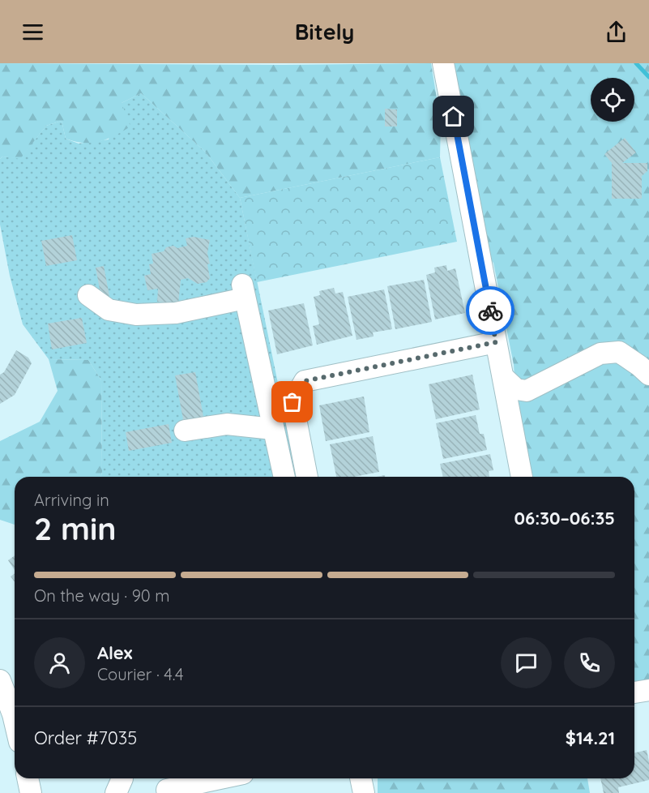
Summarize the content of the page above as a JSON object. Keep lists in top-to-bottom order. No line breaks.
{"page":{"header":"Bitely","heading":["2 min","Arriving in","06:30–06:35"],"panel":["Alex","Courier · 4.4","Order #7035","$14.21"],"bar":"On the way · 90 m"}}
